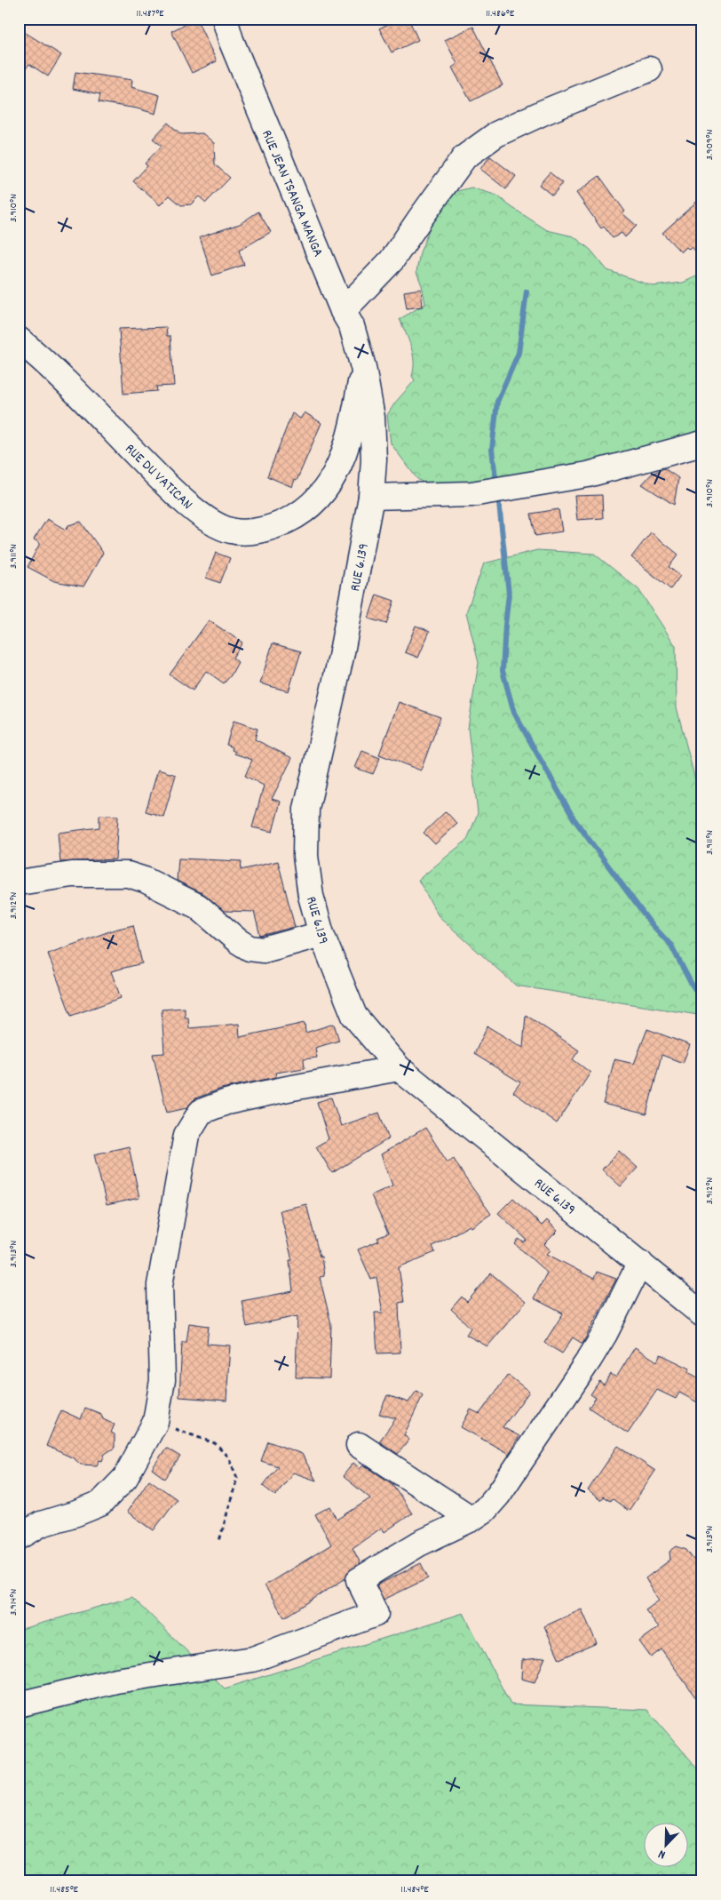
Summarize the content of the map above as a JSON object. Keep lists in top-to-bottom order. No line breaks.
{"streets":{"street":["RUE JEAN TSANGA MANGA","RUE DU VATICAN","RUE 6.139"]},"crossings":[["RUE JEAN TSANGA MANGA","RUE DU VATICAN"],["RUE JEAN TSANGA MANGA","RUE 6.139"],["RUE DU VATICAN","RUE 6.139"]],"north":"bottom left","coordinates":["11.487°E","11.486°E","3.909°N","3.910°N","3.911°N","3.912°N","3.913°N","3.914°N","11.485°E","11.484°E"]}
